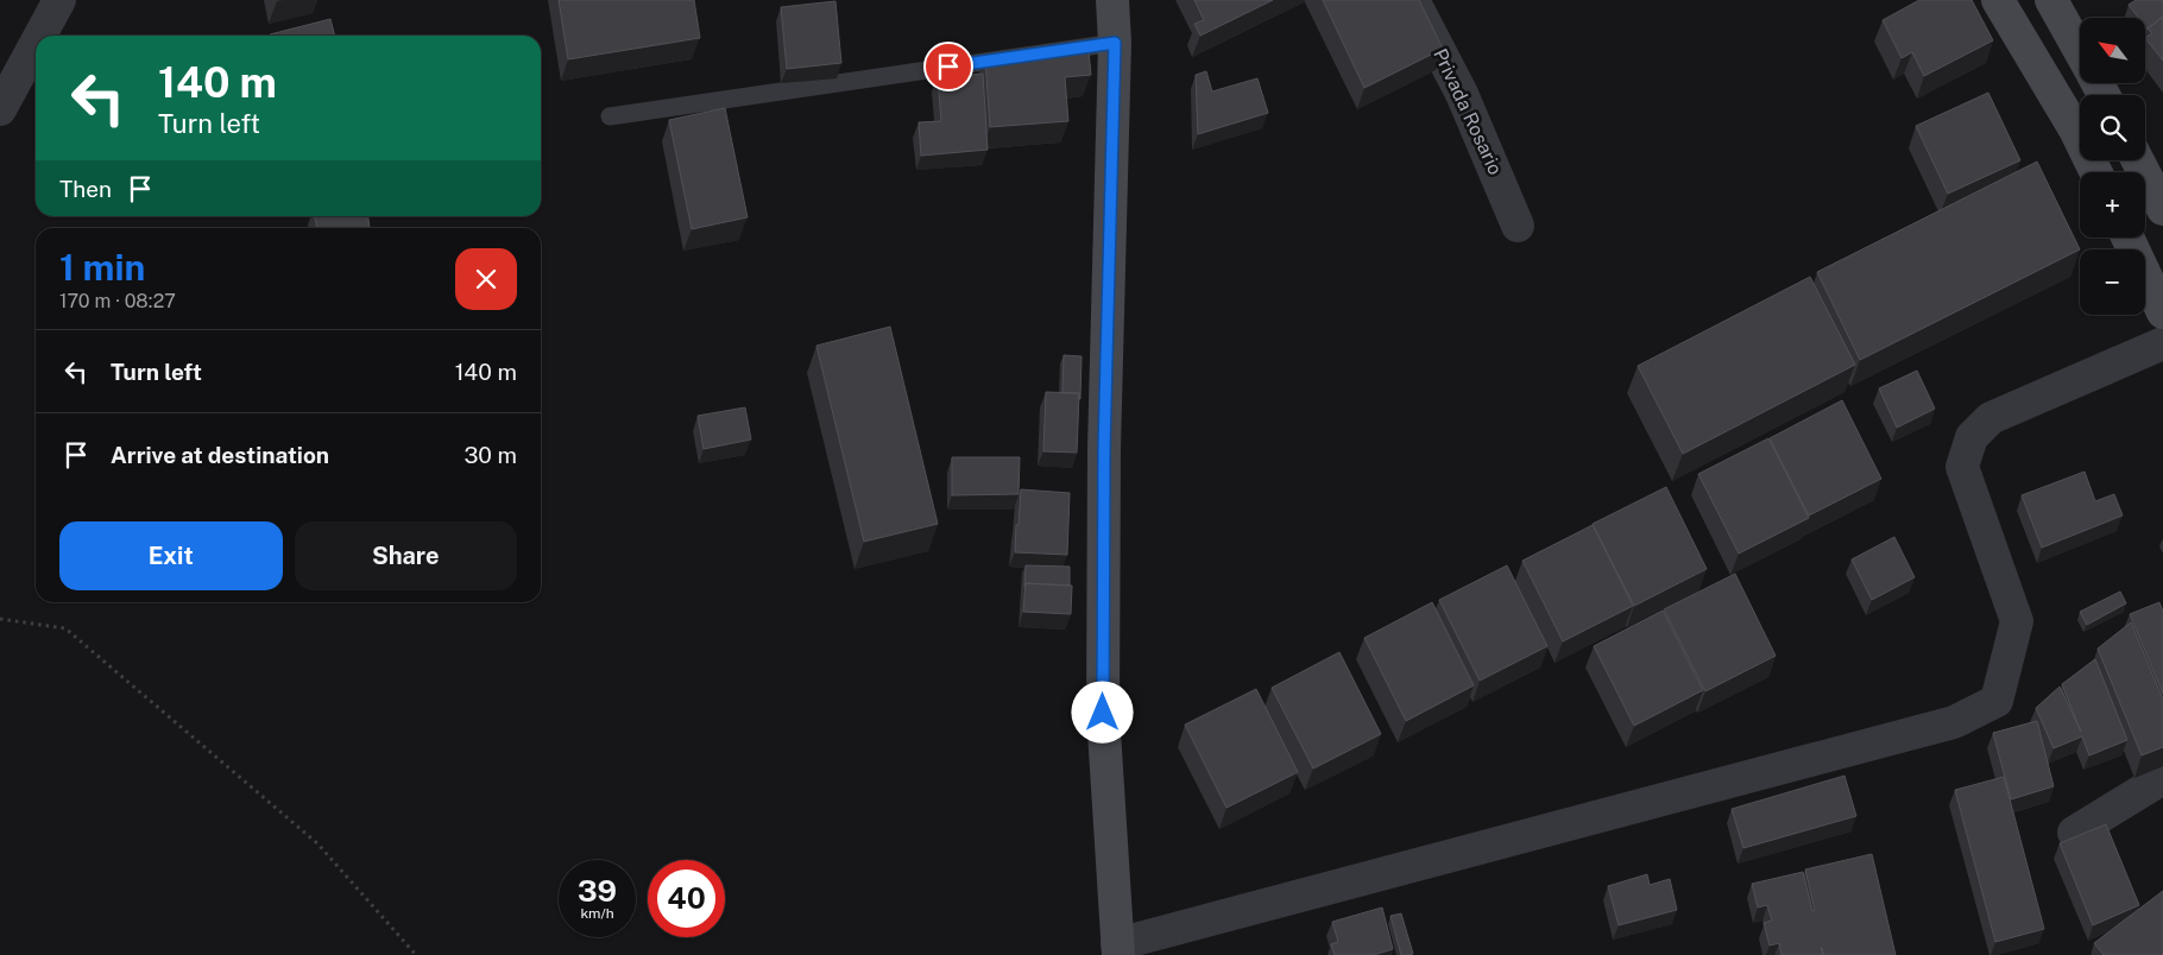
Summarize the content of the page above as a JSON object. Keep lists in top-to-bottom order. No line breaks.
{"streets":{"street":["Privada Rosario"]},"north":"top left","page":{"map_buttons":["+","−"],"turn":["140 m","Turn left"],"then":"Then","heading":["1 min","170 m · 08:27"],"list":[{"name":"Turn left","value":"140 m"},{"name":"Arrive at destination","value":"30 m"}],"buttons":["Exit","Share"],"speed":"39 km/h","limit":"40"}}
